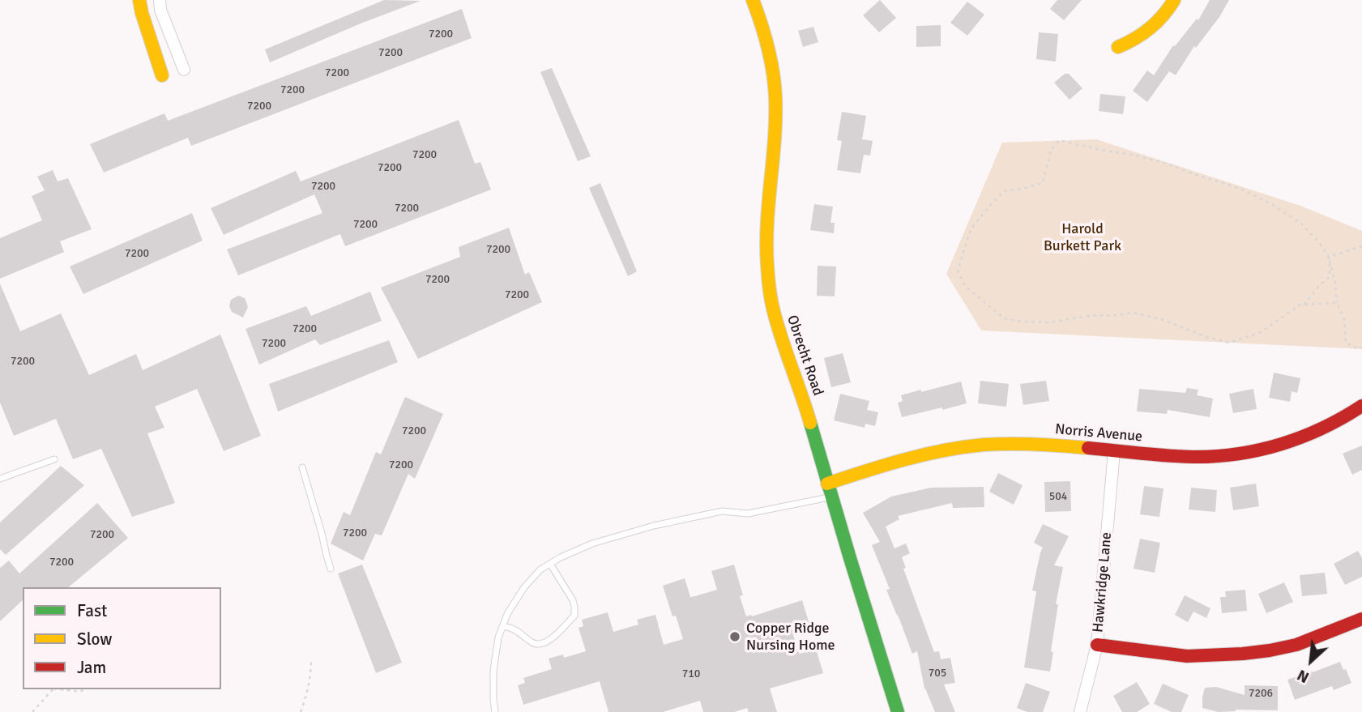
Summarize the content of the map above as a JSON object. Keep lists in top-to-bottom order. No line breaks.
{"streets":{"street":["Obrecht Road","Norris Avenue","Hawkridge Lane"]},"crossings":[["Obrecht Road","Norris Avenue"],["Norris Avenue","Hawkridge Lane"]],"parks":["Harold Burkett Park"],"places":["Copper Ridge Nursing Home"],"house_numbers":["7200","7200","7200","7200","7200","7200","7200","7200","7200","7200","7200","7200","7200","7200","7200","7200","7200","7200","7200","504","7200","7200","7200","705","710","7206"],"legend":["Fast","Slow","Jam"],"north":"bottom left"}
